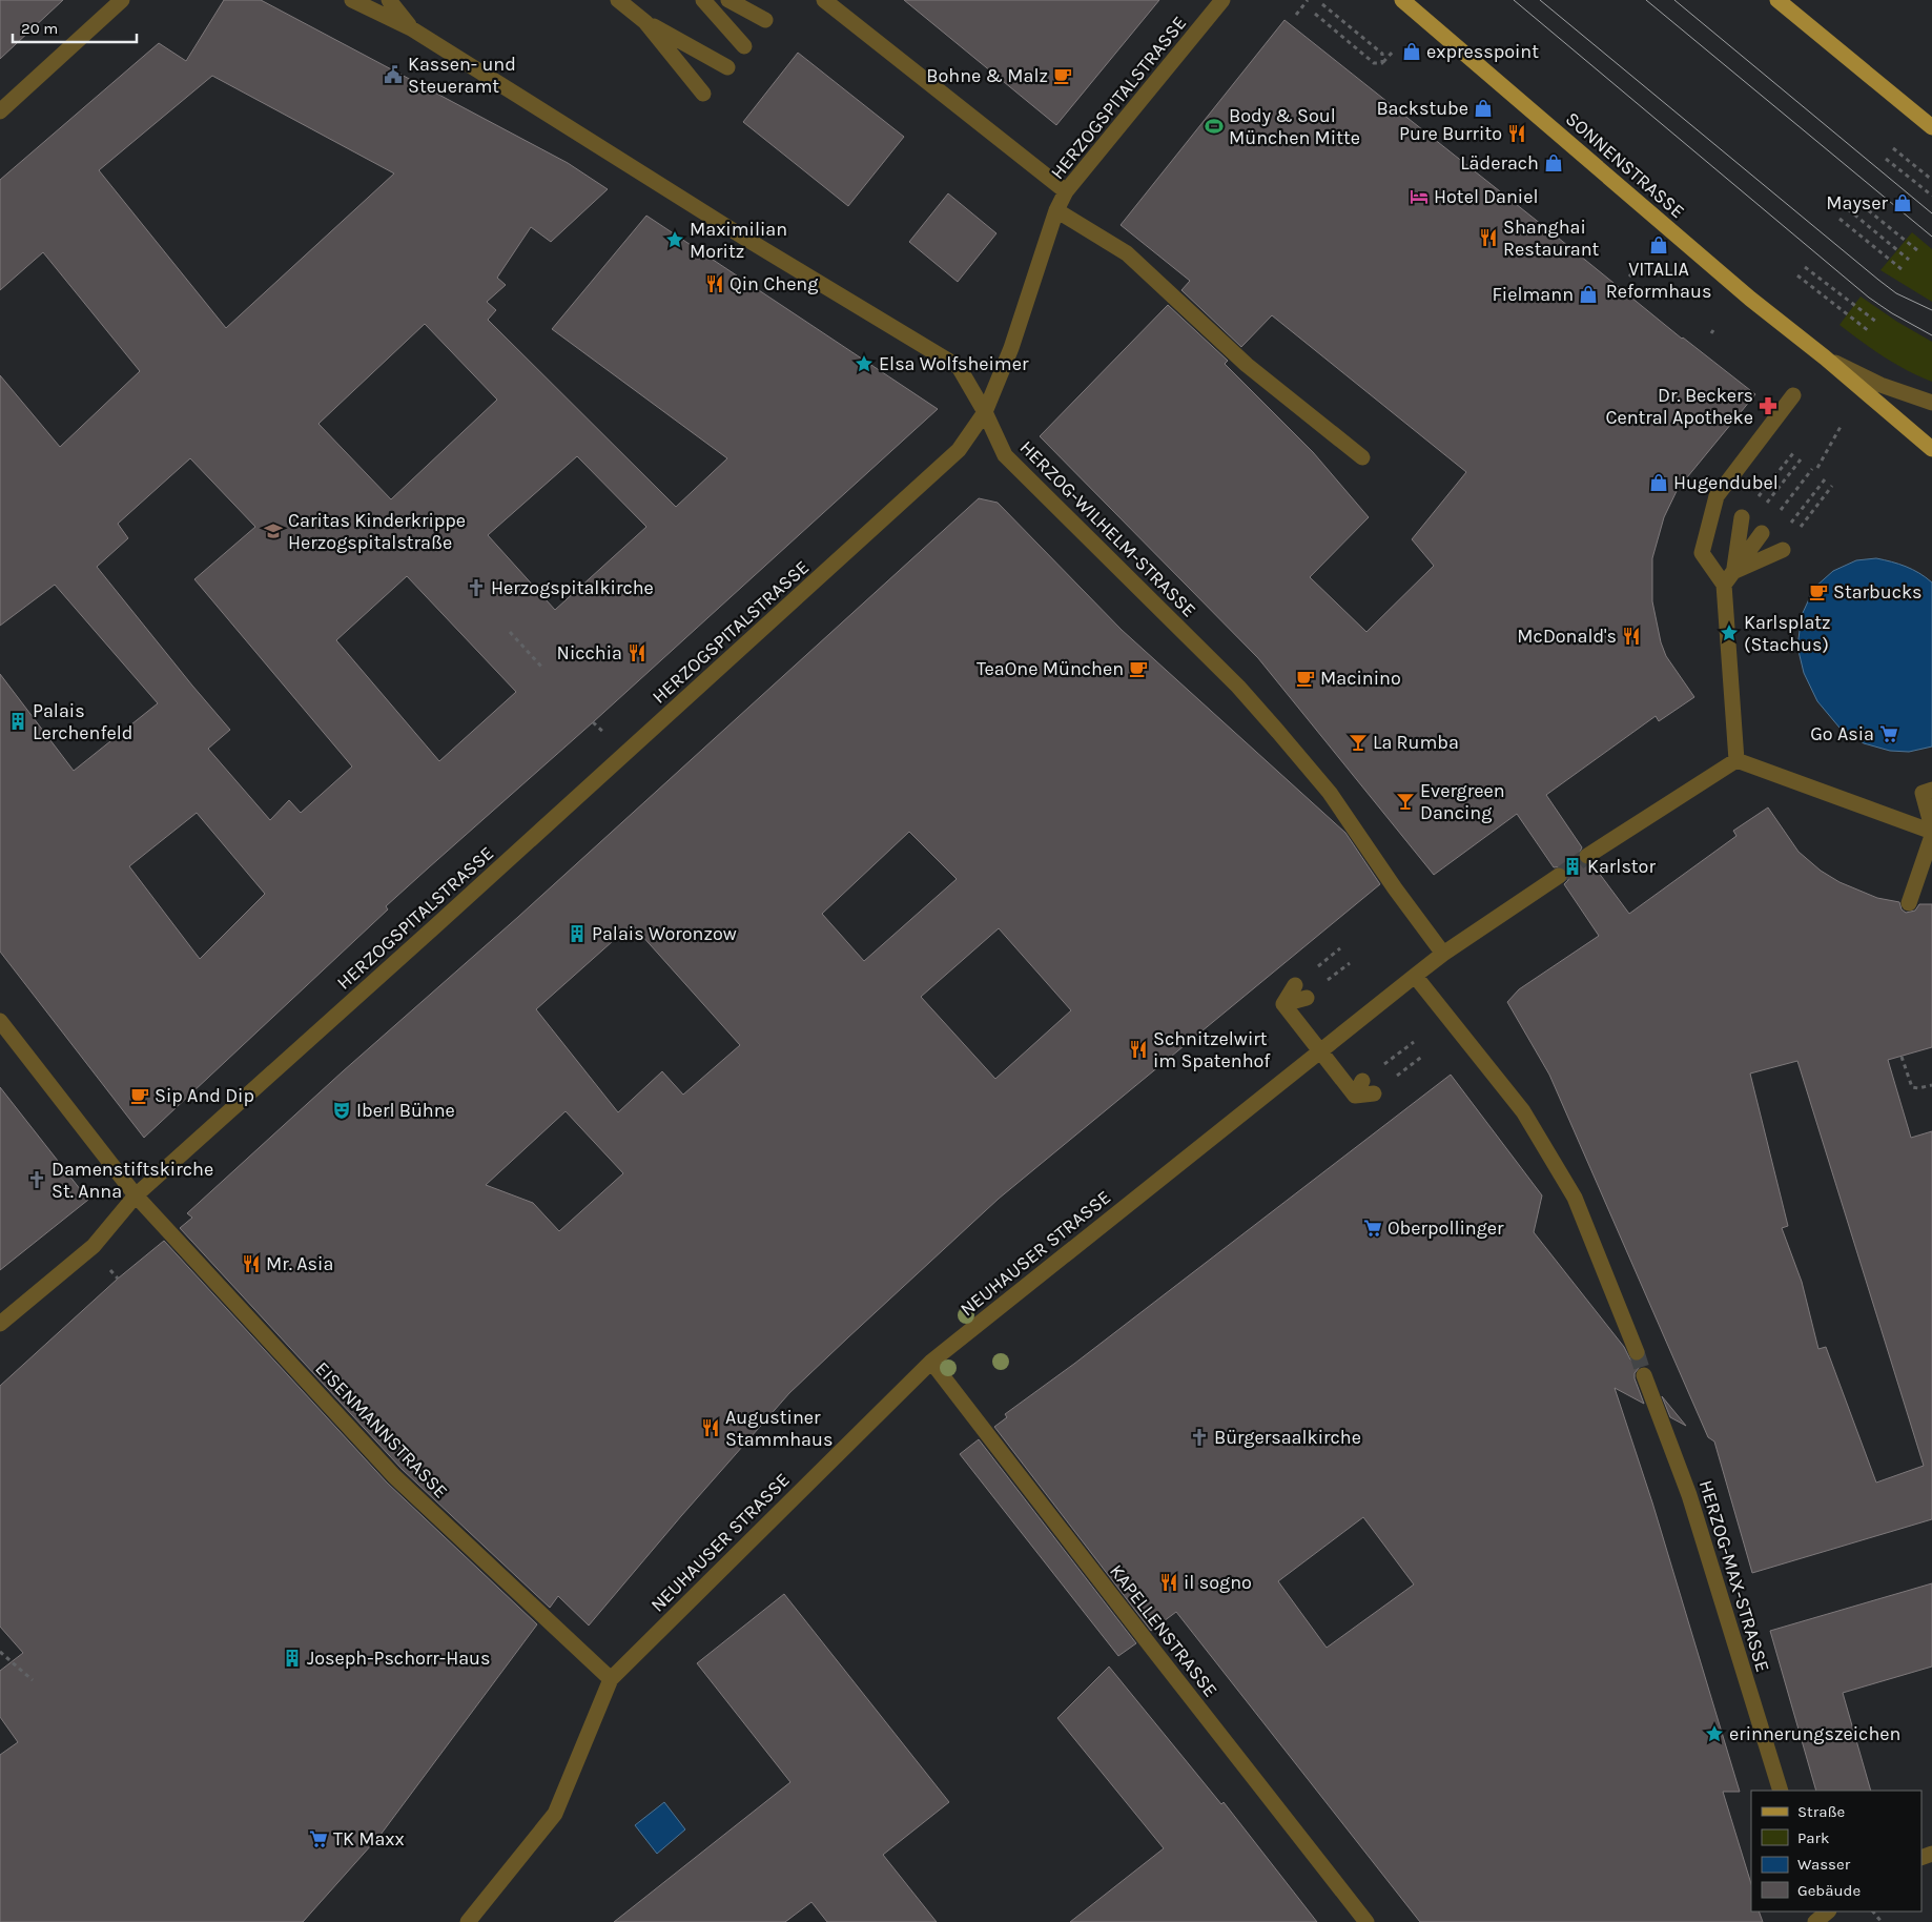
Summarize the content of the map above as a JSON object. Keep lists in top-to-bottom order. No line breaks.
{"streets":{"main road":["SONNENSTRASSE"],"street":["HERZOGSPITALSTRASSE","HERZOG-WILHELM-STRASSE","NEUHAUSER STRASSE","EISENMANNSTRASSE","HERZOG-MAX-STRASSE","KAPELLENSTRASSE"]},"crossings":[["HERZOGSPITALSTRASSE","HERZOG-WILHELM-STRASSE"],["HERZOGSPITALSTRASSE","EISENMANNSTRASSE"],["HERZOG-WILHELM-STRASSE","NEUHAUSER STRASSE"],["NEUHAUSER STRASSE","EISENMANNSTRASSE"],["NEUHAUSER STRASSE","KAPELLENSTRASSE"]],"places":{"shop":["expresspoint","Backstube","Läderach","Mayser","VITALIA Reformhaus","Fielmann","Hugendubel"],"public building":["Kassen- und Steueramt"],"cafe":["Bohne & Malz","Starbucks","TeaOne München","Macinino","Sip And Dip"],"sports":["Body & Soul München Mitte"],"restaurant":["Pure Burrito","Shanghai Restaurant","Qin Cheng","McDonald's","Nicchia","Schnitzelwirt im Spatenhof","Mr. Asia","Augustiner Stammhaus","il sogno"],"hotel":["Hotel Daniel"],"place":["Maximilian Moritz","Elsa Wolfsheimer","Karlsplatz (Stachus)","erinnerungszeichen"],"pharmacy":["Dr. Beckers Central Apotheke"],"school or university":["Caritas Kinderkrippe Herzogspitalstraße"],"church":["Herzogspitalkirche","Damenstiftskirche St. Anna","Bürgersaalkirche"],"building":["Palais Lerchenfeld","Karlstor","Palais Woronzow","Joseph-Pschorr-Haus"],"supermarket":["Go Asia","Oberpollinger","TK Maxx"],"bar":["La Rumba","Evergreen Dancing"],"theatre":["Iberl Bühne"]},"legend":["Straße","Park","Wasser","Gebäude"],"scale_bar":"20 m"}
